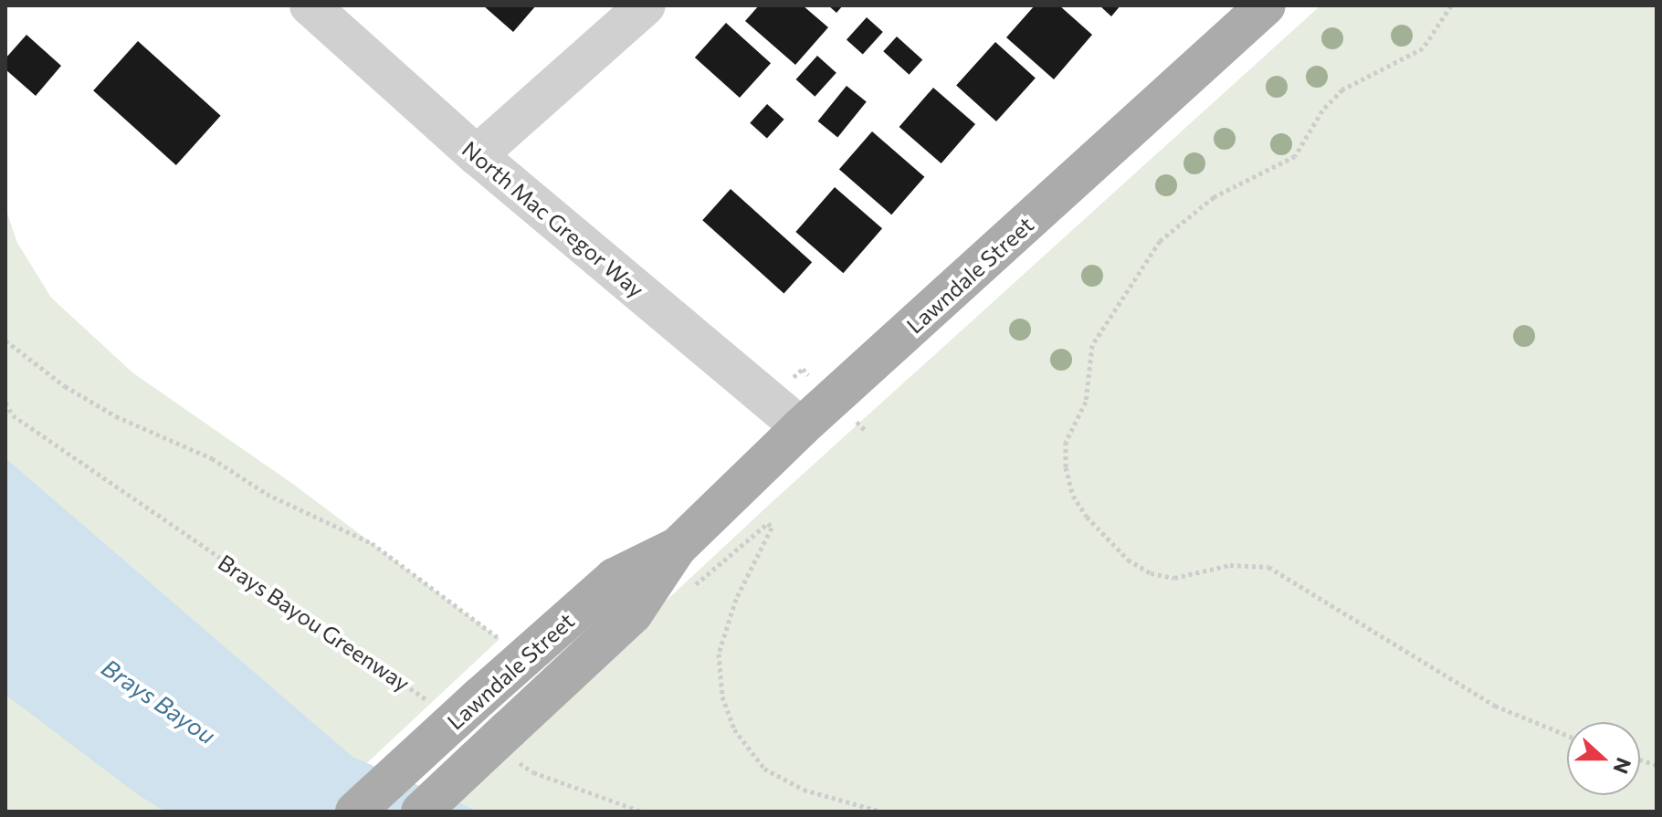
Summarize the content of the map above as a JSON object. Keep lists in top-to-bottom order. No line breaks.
{"streets":{"main road":["Lawndale Street"],"street":["North Mac Gregor Way"],"path":["Brays Bayou Greenway"]},"crossings":[["North Mac Gregor Way","Lawndale Street"]],"water":["Brays Bayou"],"north":"right"}
